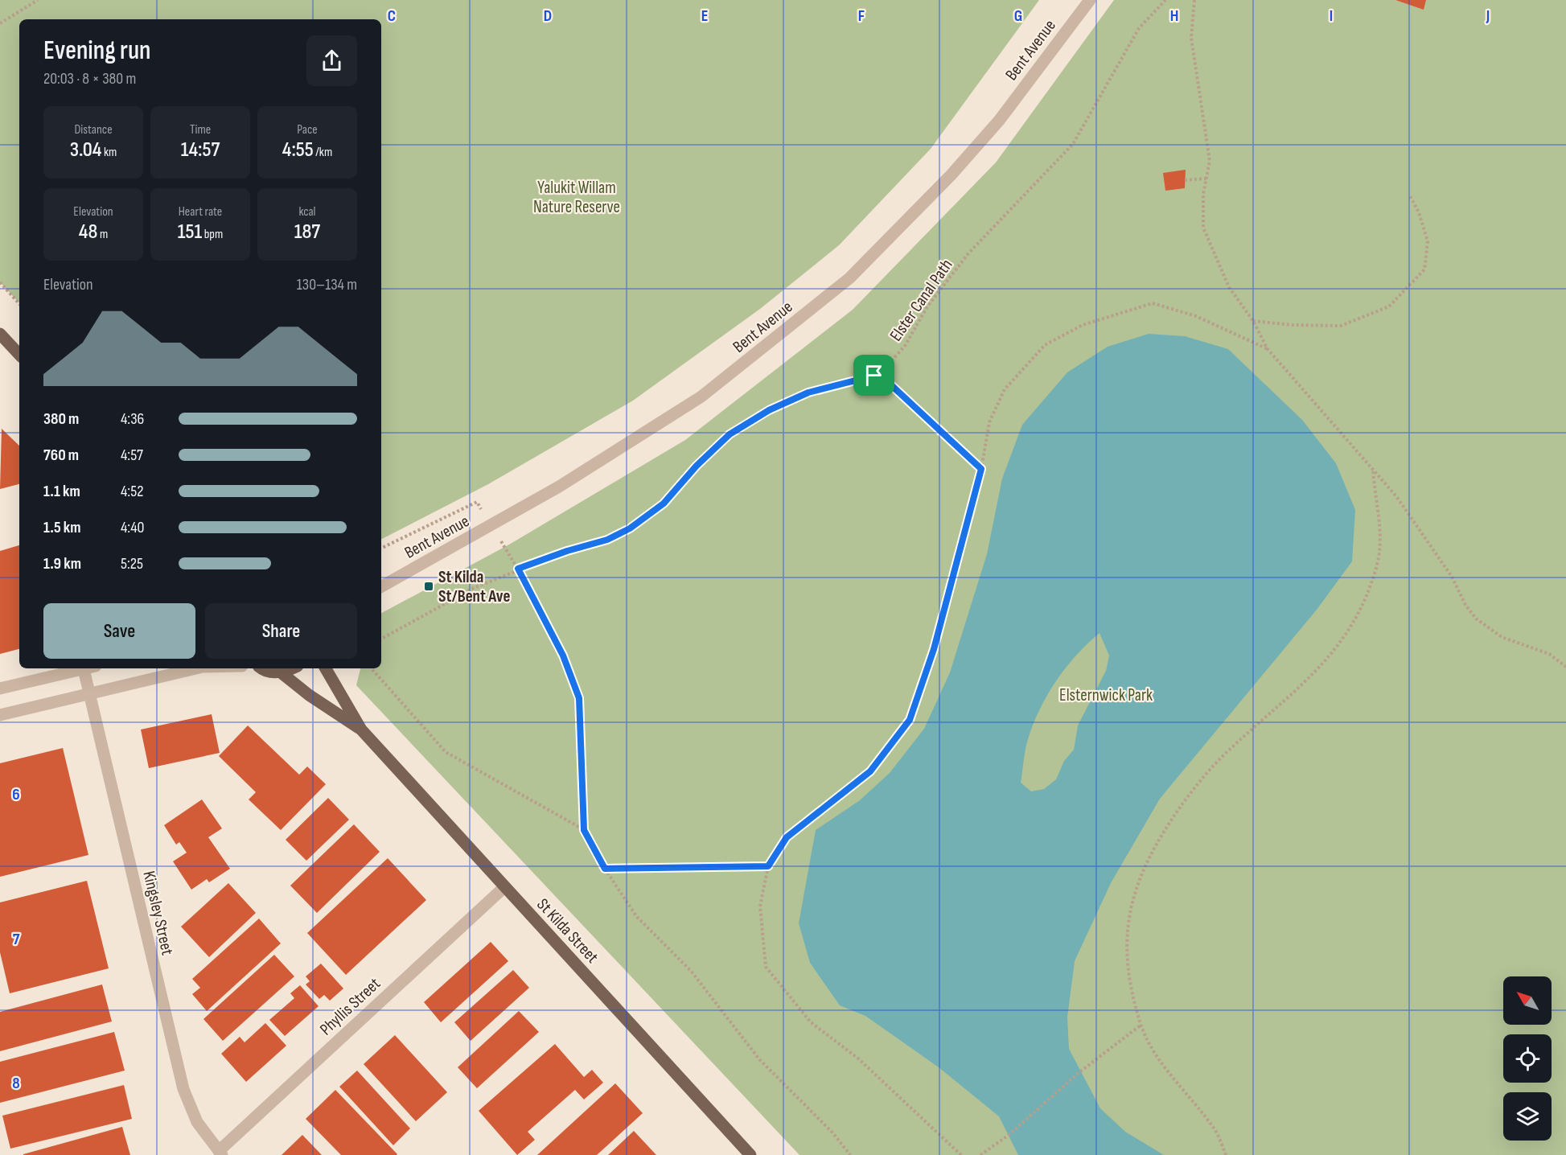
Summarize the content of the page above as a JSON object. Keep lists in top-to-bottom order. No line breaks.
{"streets":{"main road":["St Kilda Street"],"street":["Bent Avenue","Kingsley Street","Phyllis Street"],"path":["Elster Canal Path"]},"crossings":[["Kingsley Street","Phyllis Street"],["St Kilda Street","Phyllis Street"]],"parks":["Yalukit Willam Nature Reserve","Elsternwick Park"],"places":{"transit":["St Kilda St/Bent Ave"]},"north":"top left","page":{"heading":["Evening run","20:03 · 8 × 380 m"],"stats":[["Distance","3.04 km"],["Time","14:57"],["Pace","4:55 /km"],["Elevation","48 m"],["Heart rate","151 bpm"],["kcal","187"]],"chart":["Elevation","130–134 m"],"list":[{"name":"380 m","note":"4:36"},{"name":"760 m","note":"4:57"},{"name":"1.1 km","note":"4:52"},{"name":"1.5 km","note":"4:40"},{"name":"1.9 km","note":"5:25"}],"buttons":["Save","Share"]},"grid":{"columns":["C","D","E","F","G","H","I","J"],"rows":["6","7","8"]}}
